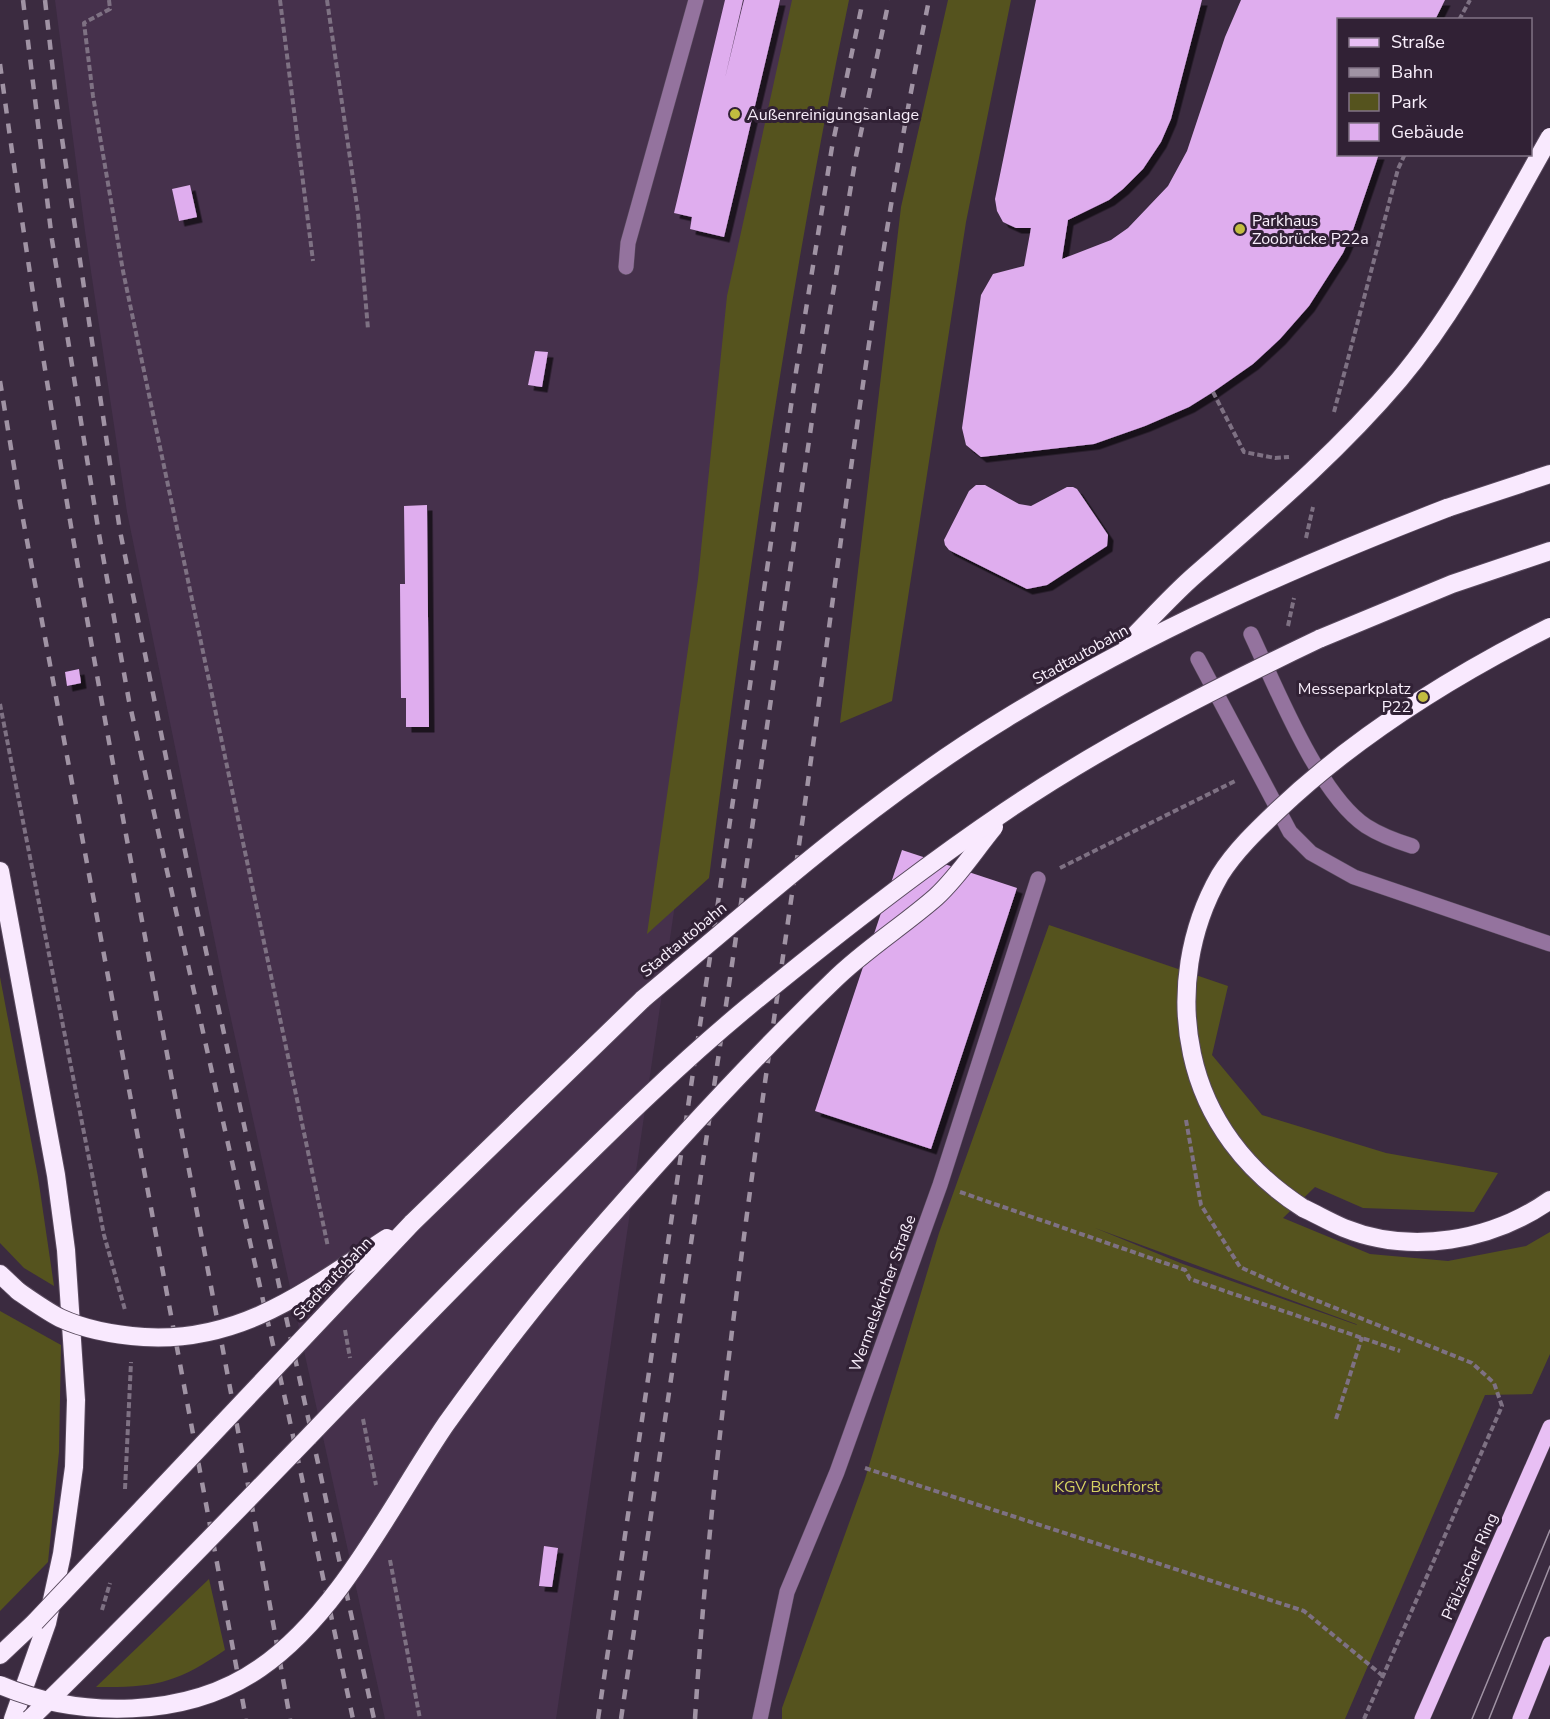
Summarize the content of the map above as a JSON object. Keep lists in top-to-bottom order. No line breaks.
{"streets":{"highway":["Stadtautobahn"],"main road":["Pfälzischer Ring"],"street":["Wermelskircher Straße"]},"parks":["KGV Buchforst"],"places":["Außenreinigungsanlage","Parkhaus Zoobrücke P22a","Messeparkplatz P22"],"legend":["Straße","Bahn","Park","Gebäude"]}
